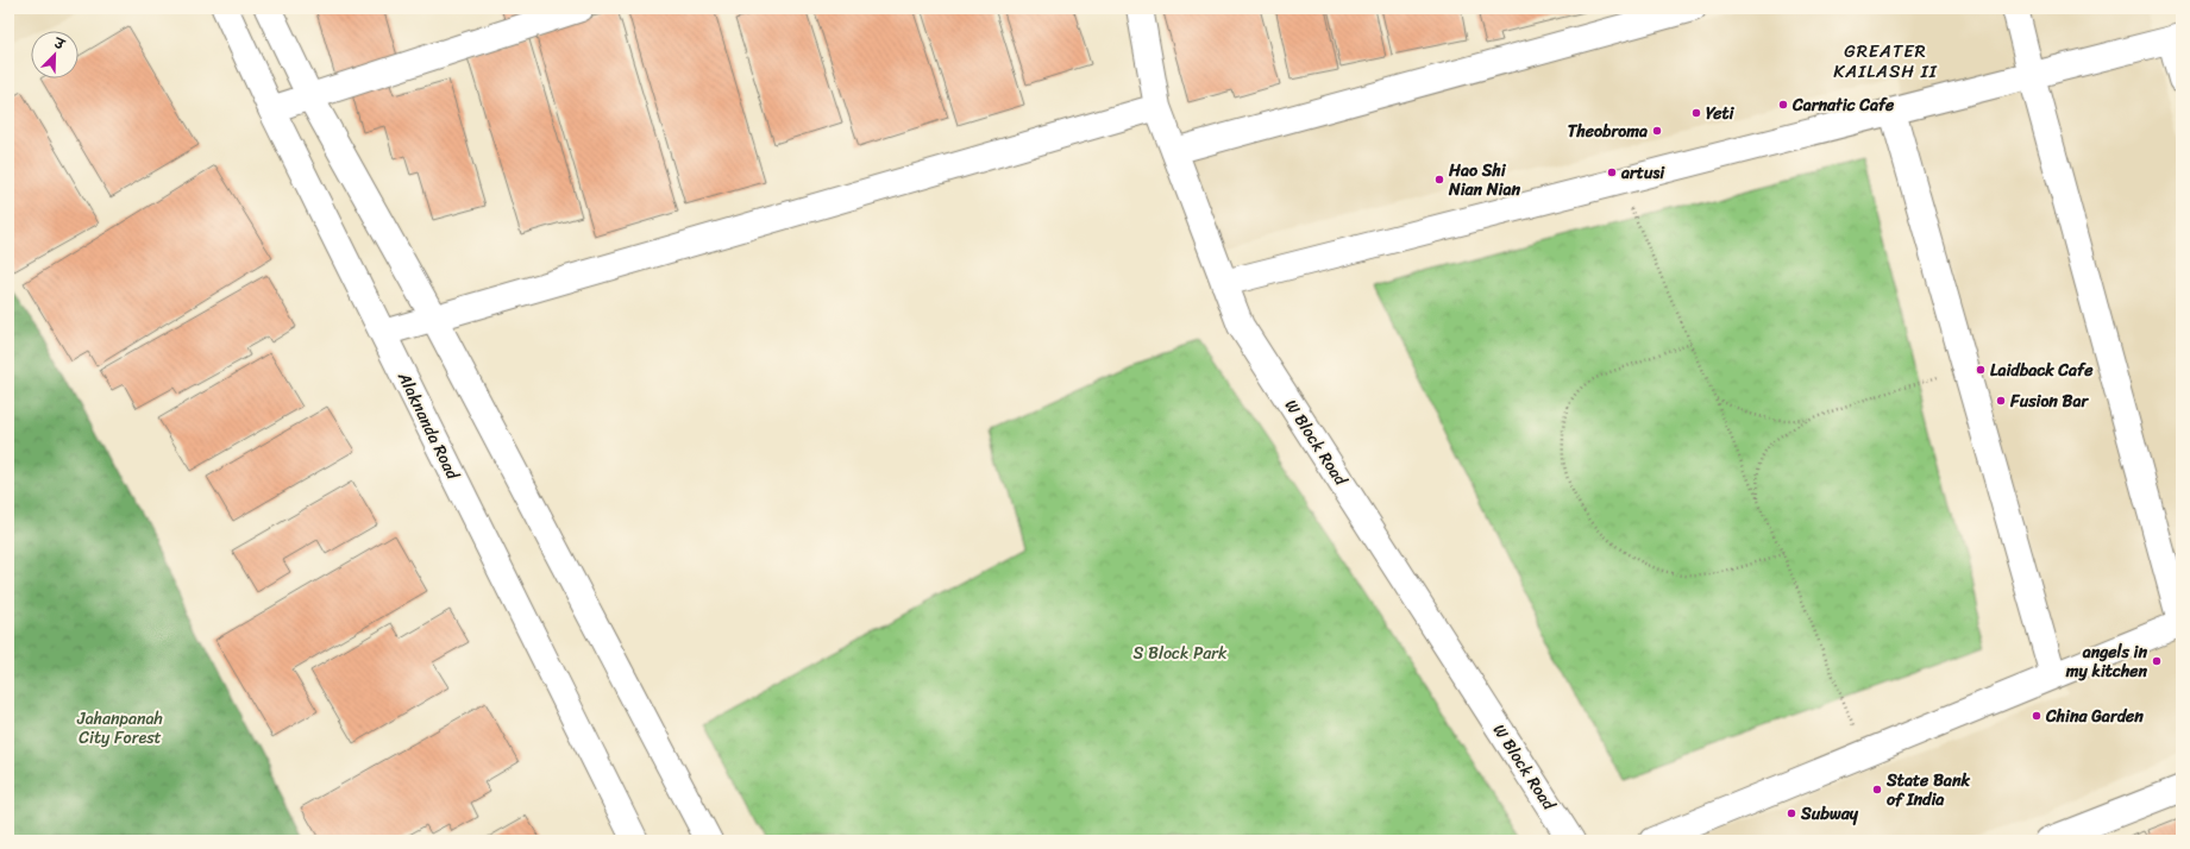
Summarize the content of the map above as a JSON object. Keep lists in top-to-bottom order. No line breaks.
{"streets":{"street":["Alaknanda Road","W Block Road"]},"districts":["GREATER KAILASH II"],"parks":["S Block Park","Jahanpanah City Forest"],"places":["Carnatic Cafe","Yeti","Theobroma","artusi","Hao Shi Nian Nian","Laidback Cafe","Fusion Bar","angels in my kitchen","China Garden","State Bank of India","Subway"],"north":"top right"}
